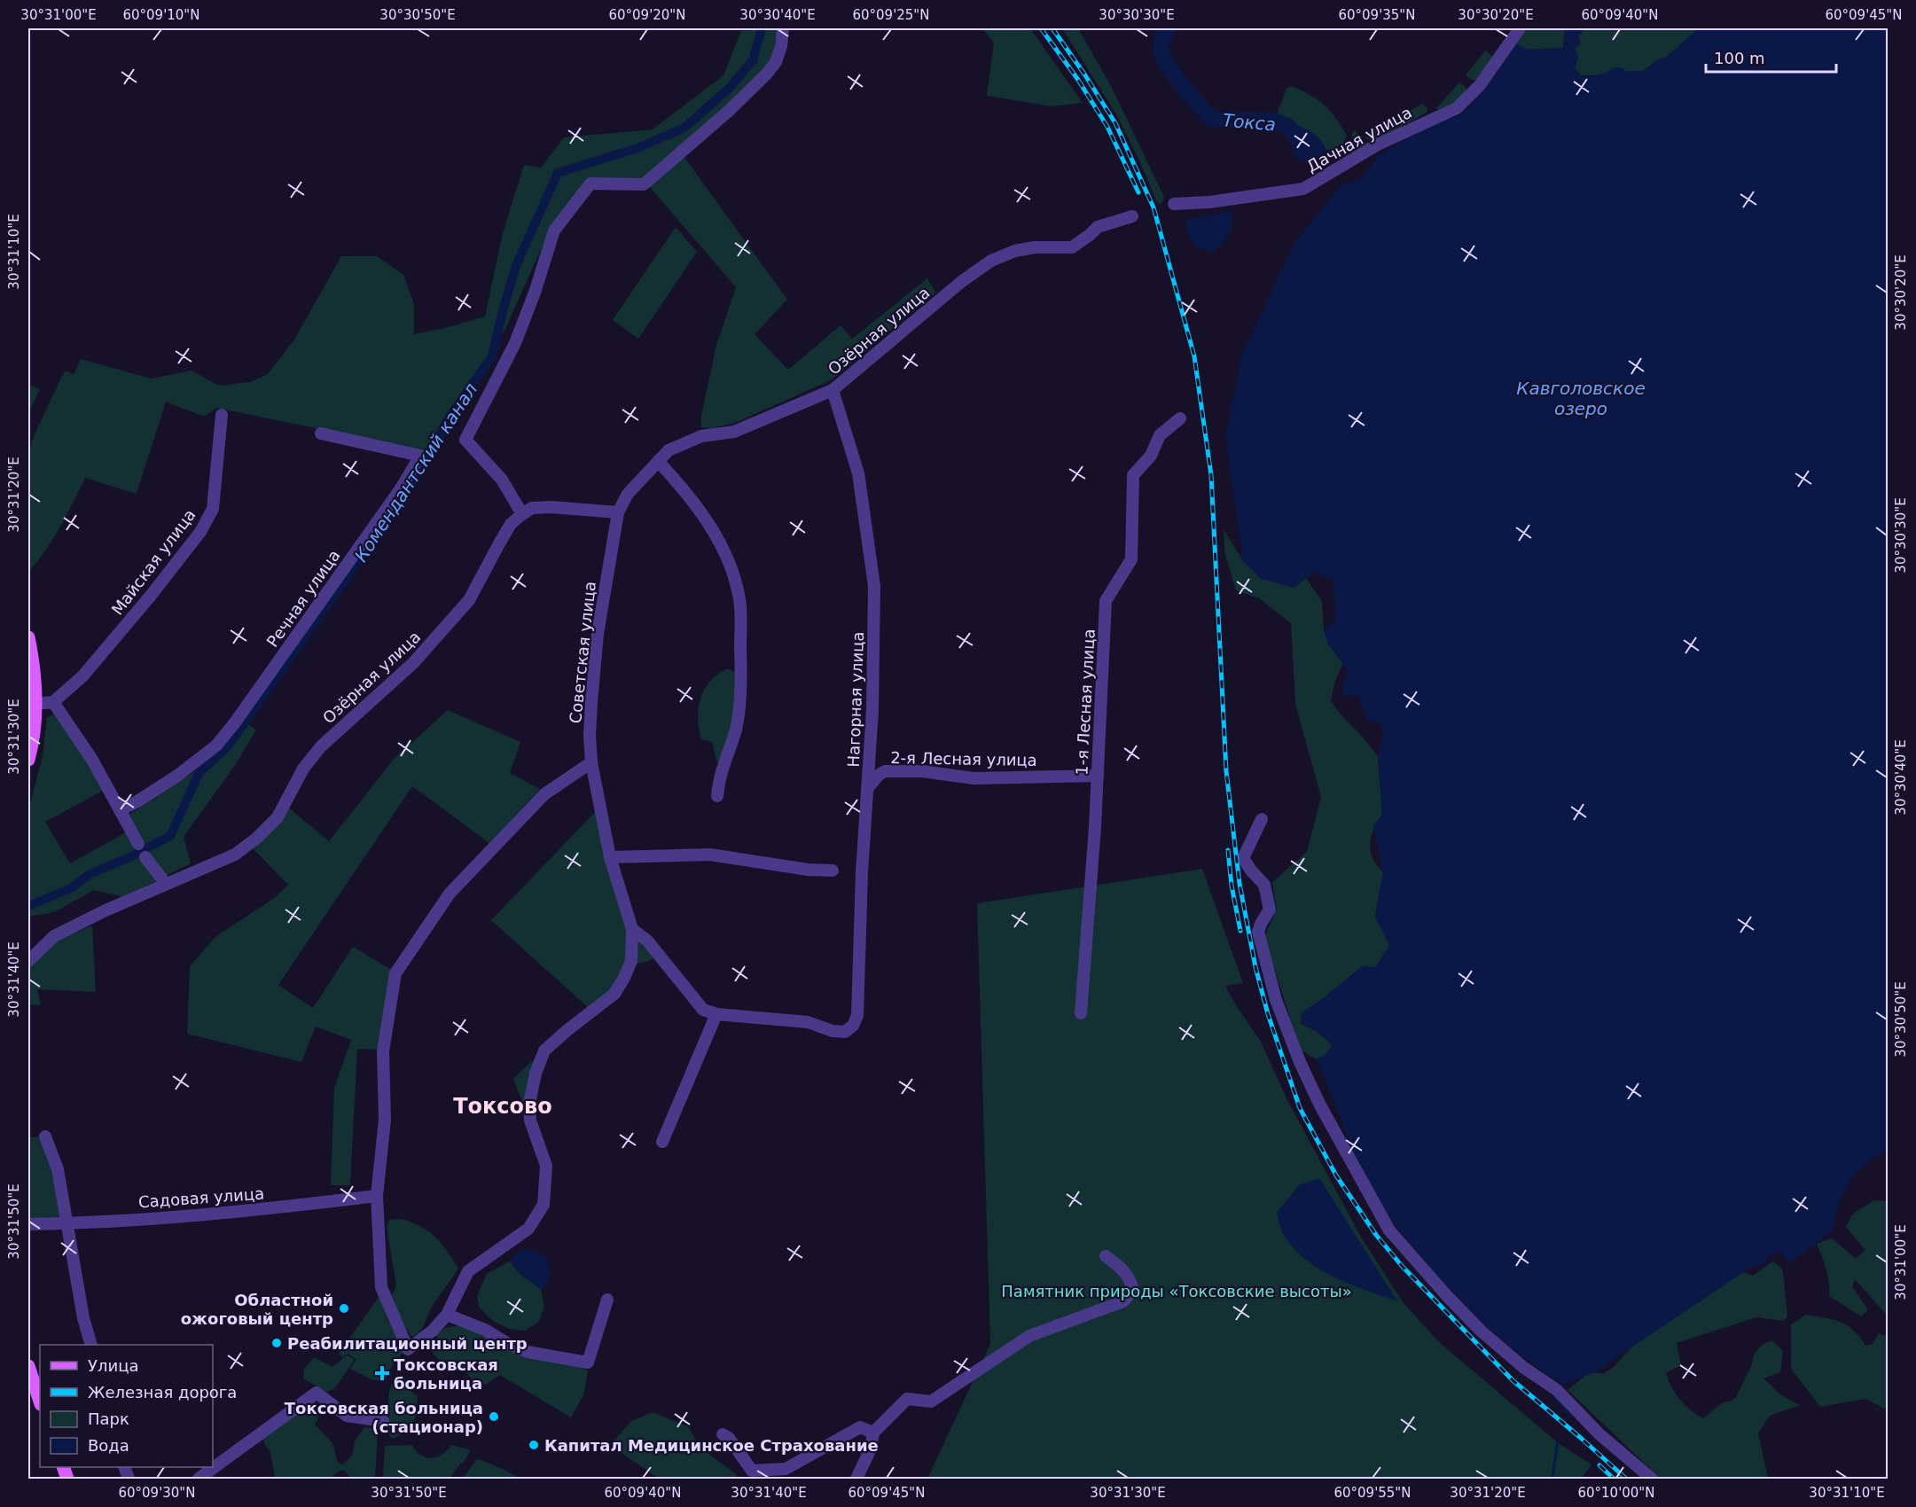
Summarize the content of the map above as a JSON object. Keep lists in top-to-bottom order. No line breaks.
{"streets":{"street":["Дачная улица","Озёрная улица","Майская улица","Речная улица","Советская улица","Нагорная улица","1-я Лесная улица","2-я Лесная улица","Садовая улица"]},"crossings":[["Озёрная улица","Советская улица"],["Озёрная улица","Нагорная улица"],["Советская улица","Садовая улица"],["Нагорная улица","2-я Лесная улица"],["1-я Лесная улица","2-я Лесная улица"]],"districts":["Токсово"],"water":["Токса","Кавголовское озеро","Комендантский канал"],"parks":["Памятник природы «Токсовские высоты»"],"places":{"other":["Областной ожоговый центр","Реабилитационный центр","Токсовская больница (стационар)","Капитал Медицинское Страхование"],"health":["Токсовская больница"]},"legend":["Улица","Железная дорога","Парк","Вода"],"scale_bar":"100 m","coordinates":["30°31'00\"E","60°09'10\"N","30°30'50\"E","60°09'20\"N","30°30'40\"E","60°09'25\"N","30°30'30\"E","60°09'35\"N","30°30'20\"E","60°09'40\"N","60°09'45\"N","30°31'10\"E","30°31'20\"E","30°31'30\"E","30°31'40\"E","30°31'50\"E","60°09'30\"N","60°09'55\"N","60°10'00\"N"]}
